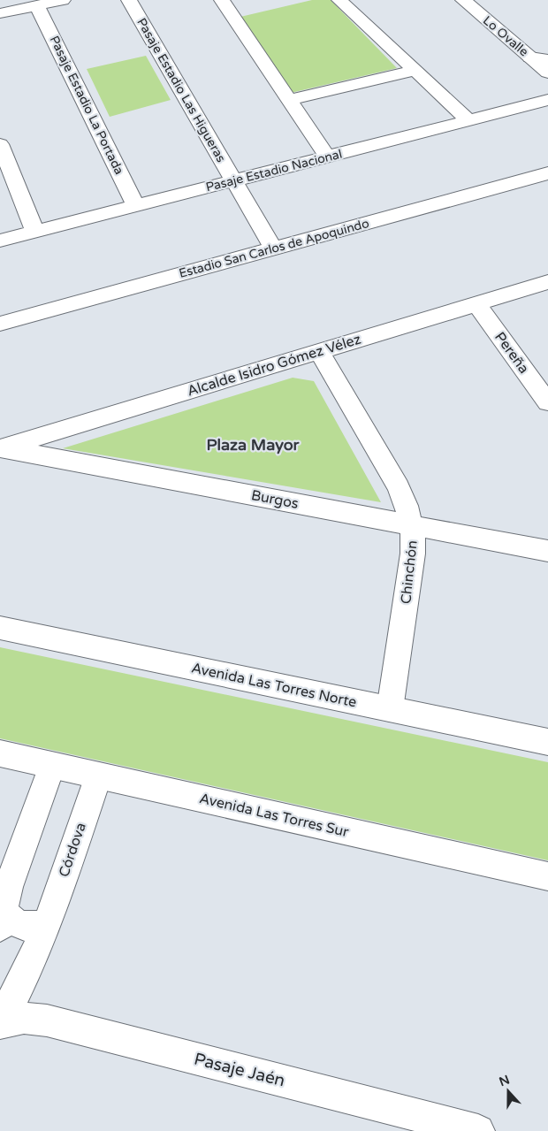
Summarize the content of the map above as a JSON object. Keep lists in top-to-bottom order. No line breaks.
{"streets":{"street":["Lo Ovalle","Pasaje Estadio Las Higueras","Pasaje Estadio La Portada","Pasaje Estadio Nacional","Estadio San Carlos de Apoquindo","Pereña","Alcalde Isidro Gómez Vélez","Burgos","Chinchón","Avenida Las Torres Norte","Avenida Las Torres Sur","Córdova","Pasaje Jaén"]},"crossings":[["Pasaje Estadio Las Higueras","Pasaje Estadio Nacional"],["Pasaje Estadio Las Higueras","Estadio San Carlos de Apoquindo"],["Pasaje Estadio La Portada","Pasaje Estadio Nacional"],["Pereña","Alcalde Isidro Gómez Vélez"],["Alcalde Isidro Gómez Vélez","Burgos"],["Alcalde Isidro Gómez Vélez","Chinchón"],["Burgos","Chinchón"],["Chinchón","Avenida Las Torres Norte"],["Avenida Las Torres Sur","Córdova"],["Córdova","Pasaje Jaén"]],"districts":["Plaza Mayor"],"north":"top"}
